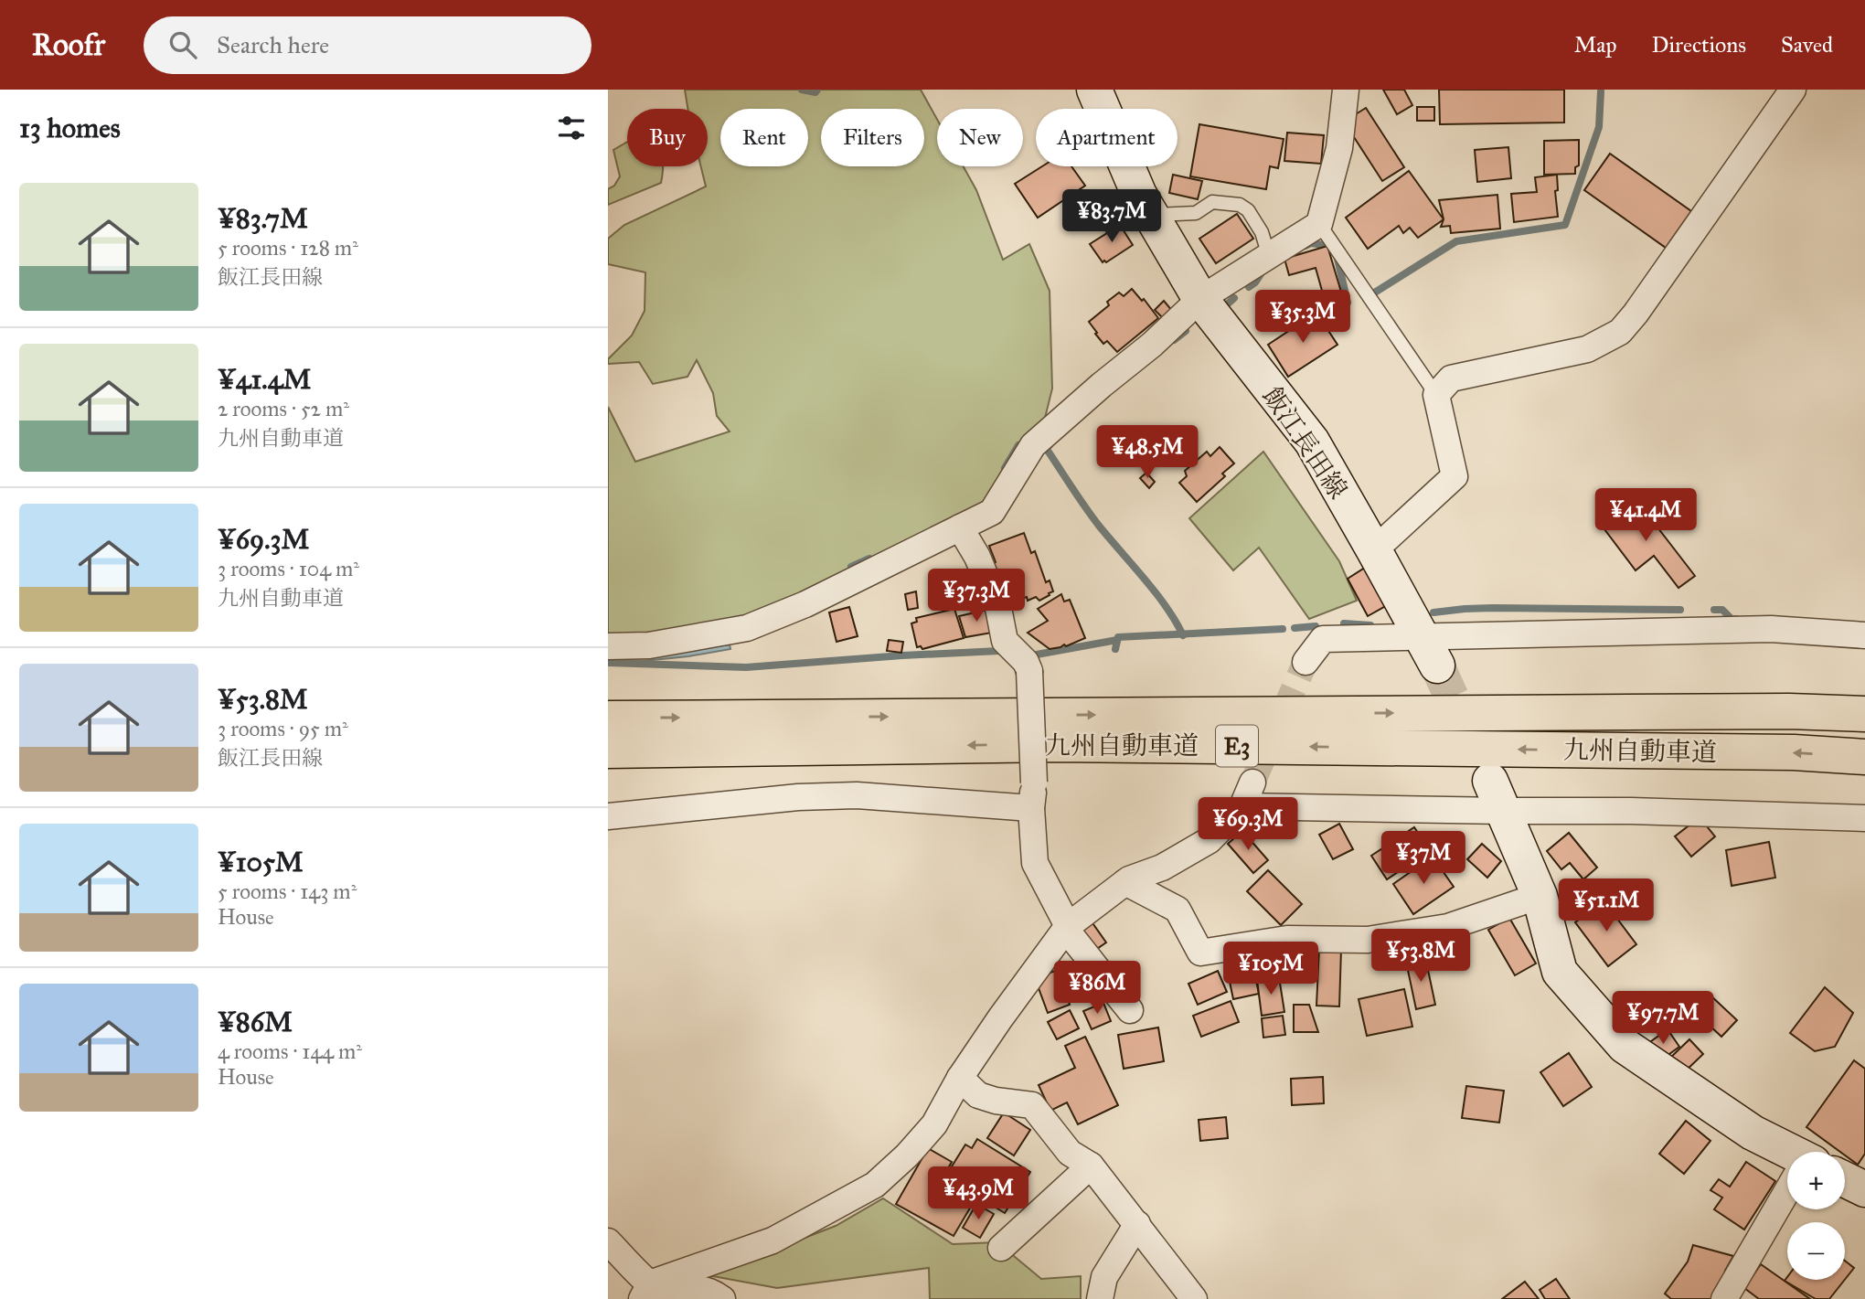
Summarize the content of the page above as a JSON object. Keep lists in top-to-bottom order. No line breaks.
{"streets":{"highway":["九州自動車道","E3"],"main road":["飯江長田線"]},"page":{"header":"Roofr","search":"Search here","nav":["Map","Directions","Saved"],"heading":"13 homes","chip":["Buy","Rent","Filters","New","Apartment"],"list":[{"name":"¥83.7M","note":"5 rooms · 128 m² · 飯江長田線"},{"name":"¥41.4M","note":"2 rooms · 52 m² · 九州自動車道"},{"name":"¥69.3M","note":"3 rooms · 104 m² · 九州自動車道"},{"name":"¥53.8M","note":"3 rooms · 95 m² · 飯江長田線"},{"name":"¥105M","note":"5 rooms · 143 m² · House"},{"name":"¥86M","note":"4 rooms · 144 m² · House"}],"price":["¥83.7M","¥35.3M","¥48.5M","¥41.4M","¥37.3M","¥69.3M","¥37M","¥51.1M","¥53.8M","¥105M","¥86M","¥97.7M","¥43.9M"],"map_buttons":["+","−"]}}
